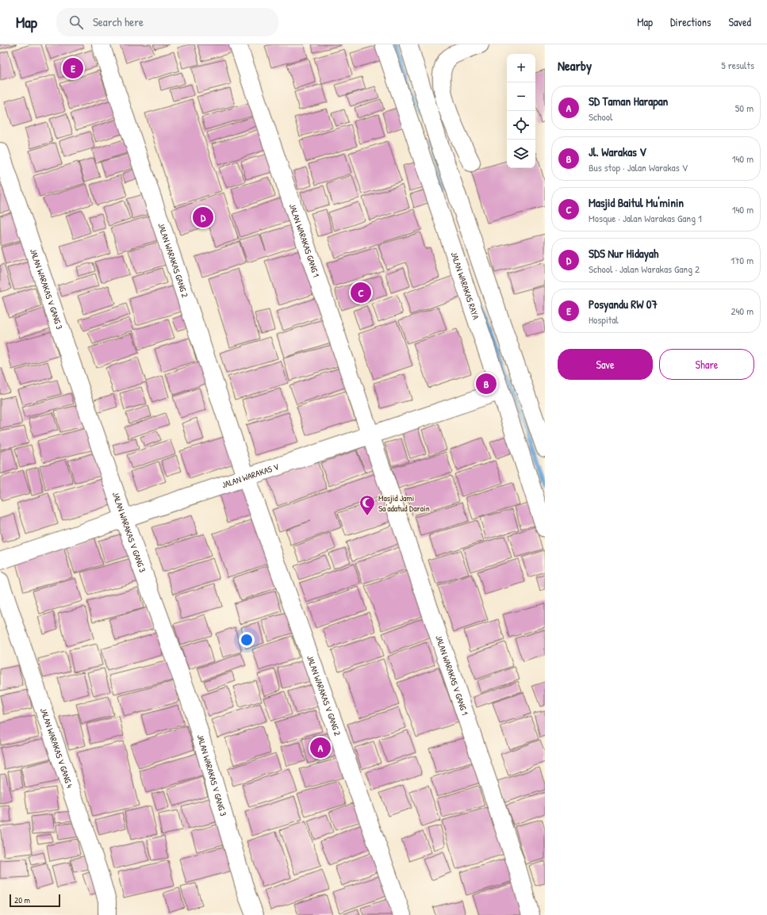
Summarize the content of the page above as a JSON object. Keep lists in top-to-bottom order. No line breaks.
{"streets":{"street":["JALAN WARAKAS GANG 1","JALAN WARAKAS GANG 2","JALAN WARAKAS RAYA","JALAN WARAKAS V GANG 3","JALAN WARAKAS V","JALAN WARAKAS V GANG 1","JALAN WARAKAS V GANG 2","JALAN WARAKAS V GANG 4"]},"crossings":[["JALAN WARAKAS GANG 1","JALAN WARAKAS V"],["JALAN WARAKAS GANG 1","JALAN WARAKAS V GANG 1"],["JALAN WARAKAS GANG 2","JALAN WARAKAS V"],["JALAN WARAKAS GANG 2","JALAN WARAKAS V GANG 2"],["JALAN WARAKAS RAYA","JALAN WARAKAS V"],["JALAN WARAKAS V GANG 3","JALAN WARAKAS V"],["JALAN WARAKAS V","JALAN WARAKAS V GANG 1"],["JALAN WARAKAS V","JALAN WARAKAS V GANG 2"]],"places":{"mosque":["Masjid Jami Sa'adatud Darain"]},"scale_bar":"20 m","page":{"header":"Map","search":"Search here","nav":["Map","Directions","Saved"],"heading":["Nearby","5 results"],"map_buttons":["+","−"],"pins":["E","D","C","B","A"],"list":[{"mark":"A","name":"SD Taman Harapan","note":"School","value":"50 m"},{"mark":"B","name":"Jl. Warakas V","note":"Bus stop · Jalan Warakas V","value":"140 m"},{"mark":"C","name":"Masjid Baitul Mu'minin","note":"Mosque · Jalan Warakas Gang 1","value":"140 m"},{"mark":"D","name":"SDS Nur Hidayah","note":"School · Jalan Warakas Gang 2","value":"170 m"},{"mark":"E","name":"Posyandu RW 07","note":"Hospital","value":"240 m"}],"buttons":["Save","Share"],"scale":"20 m"}}
